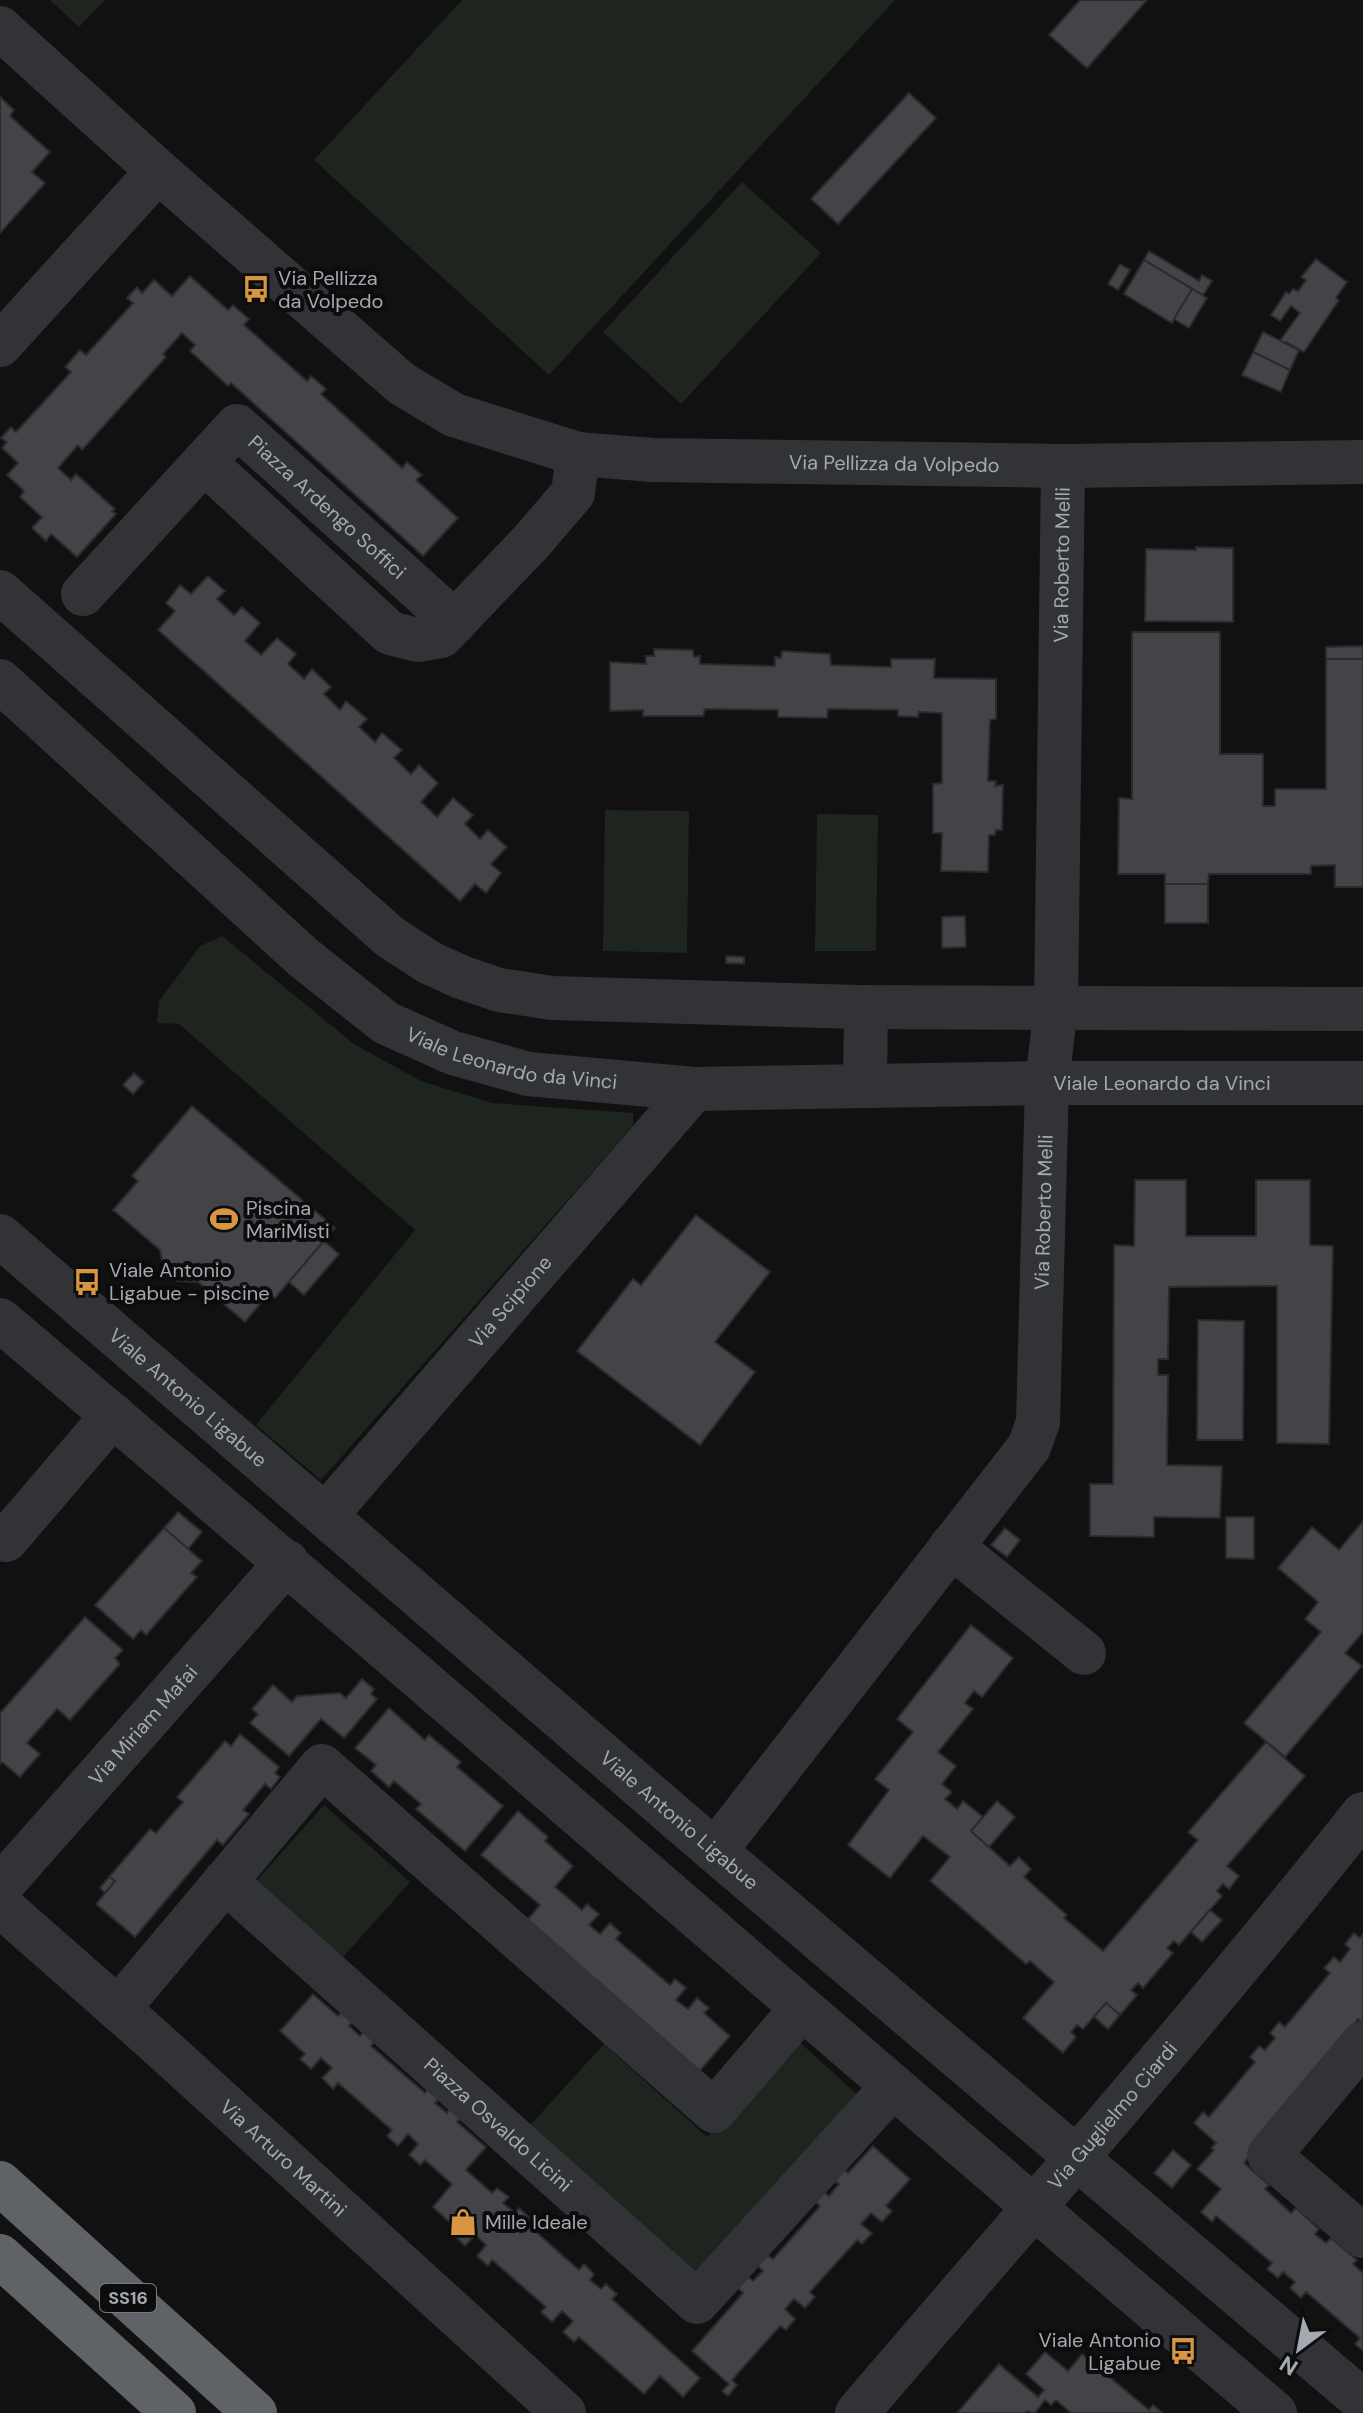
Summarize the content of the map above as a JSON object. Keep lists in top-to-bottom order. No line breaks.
{"streets":{"highway":["SS16"],"street":["Via Pellizza da Volpedo","Piazza Ardengo Soffici","Via Roberto Melli","Viale Leonardo da Vinci","Via Scipione","Viale Antonio Ligabue","Via Miriam Mafai","Via Guglielmo Ciardi","Piazza Osvaldo Licini","Via Arturo Martini"]},"crossings":[["Via Pellizza da Volpedo","Piazza Ardengo Soffici"],["Via Pellizza da Volpedo","Via Roberto Melli"],["Via Roberto Melli","Viale Leonardo da Vinci"],["Via Roberto Melli","Viale Antonio Ligabue"],["Viale Leonardo da Vinci","Via Scipione"],["Via Scipione","Viale Antonio Ligabue"],["Viale Antonio Ligabue","Via Guglielmo Ciardi"]],"places":{"bus stop":["Via Pellizza da Volpedo","Viale Antonio Ligabue - piscine","Viale Antonio Ligabue"],"sports":["Piscina MariMisti"],"shop":["Mille Ideale"]},"north":"bottom left"}
